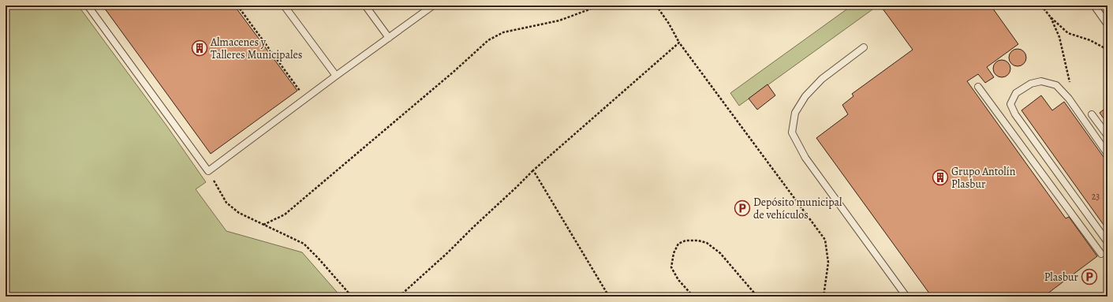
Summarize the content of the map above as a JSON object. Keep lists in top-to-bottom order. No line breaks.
{"places":{"building":["Almacenes y Talleres Municipales","Grupo Antolín Plasbur"],"parking":["Depósito municipal de vehículos","Plasbur"]},"house_numbers":["23"]}
